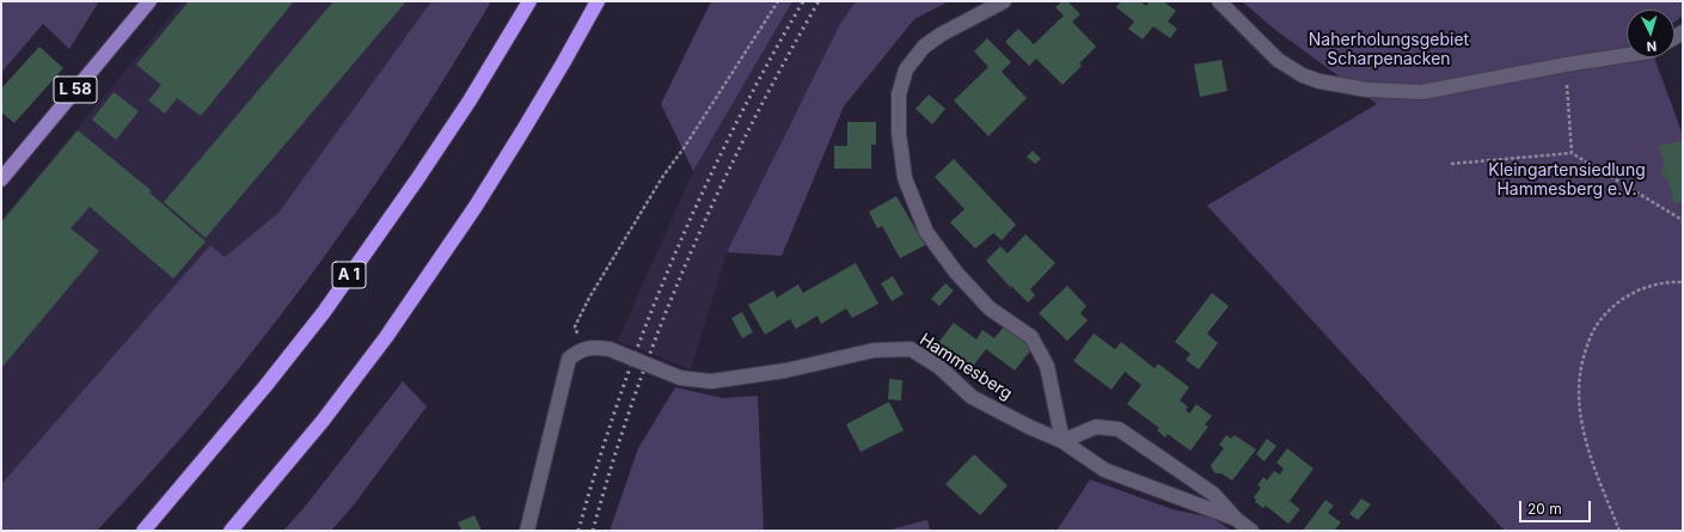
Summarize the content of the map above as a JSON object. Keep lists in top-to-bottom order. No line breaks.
{"streets":{"highway":["A 1"],"main road":["L 58"],"street":["Hammesberg"]},"parks":["Naherholungsgebiet Scharpenacken","Kleingartensiedlung Hammesberg e.V."],"scale_bar":"20 m","north":"bottom"}
